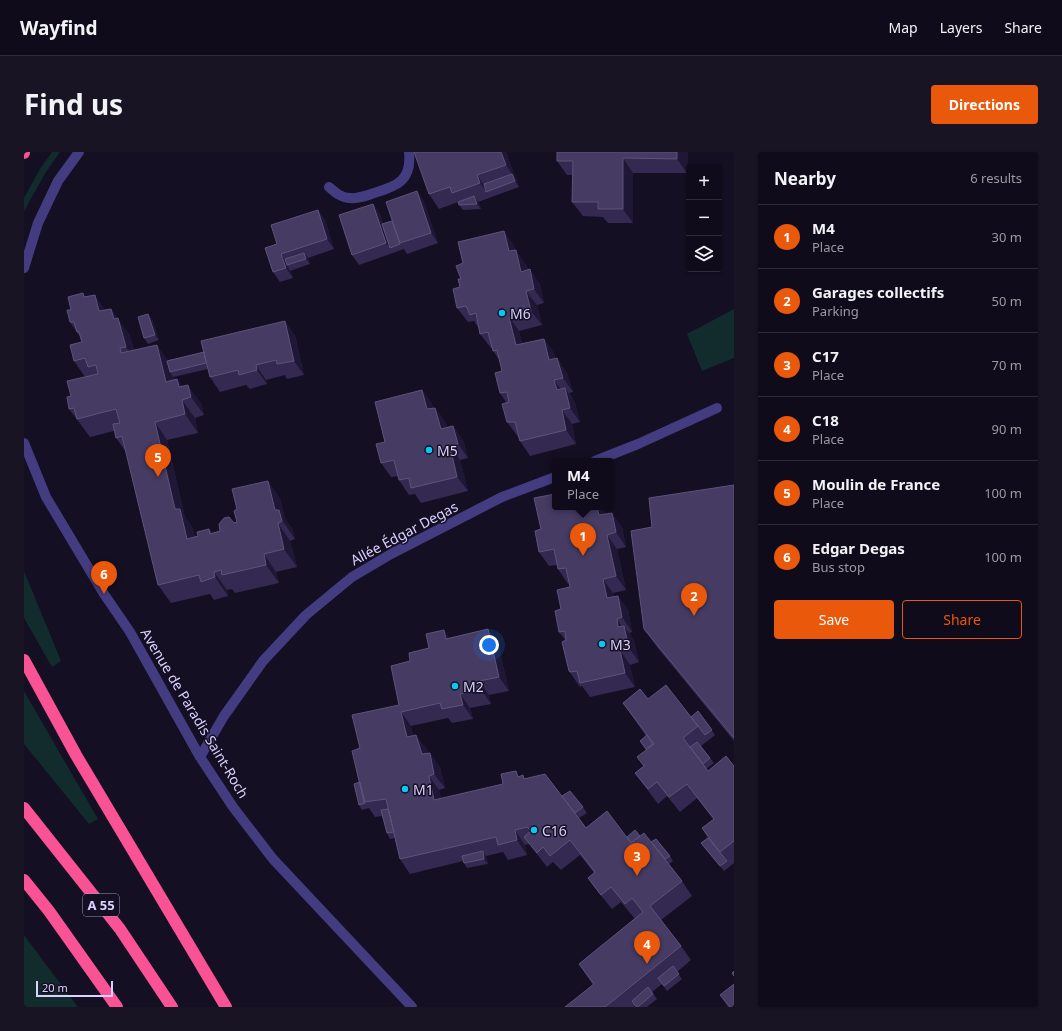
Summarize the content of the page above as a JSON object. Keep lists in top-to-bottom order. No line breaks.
{"streets":{"highway":["A 55"],"street":["Allée Édgar Degas","Avenue de Paradis Saint-Roch"]},"crossings":[["Allée Édgar Degas","Avenue de Paradis Saint-Roch"]],"places":["M6","M5","M3","M2","M1","C16"],"scale_bar":"20 m","page":{"header":"Wayfind","nav":["Map","Layers","Share"],"title":"Find us","buttons":["Directions",["Save","Share"]],"heading":["Nearby","6 results"],"map_buttons":["+","−"],"list":[{"mark":"1","name":"M4","note":"Place","value":"30 m"},{"mark":"2","name":"Garages collectifs","note":"Parking","value":"50 m"},{"mark":"3","name":"C17","note":"Place","value":"70 m"},{"mark":"4","name":"C18","note":"Place","value":"90 m"},{"mark":"5","name":"Moulin de France","note":"Place","value":"100 m"},{"mark":"6","name":"Edgar Degas","note":"Bus stop","value":"100 m"}],"pins":["5","1","6","2","3","4"],"popup":["M4","Place"],"scale":"20 m"}}
